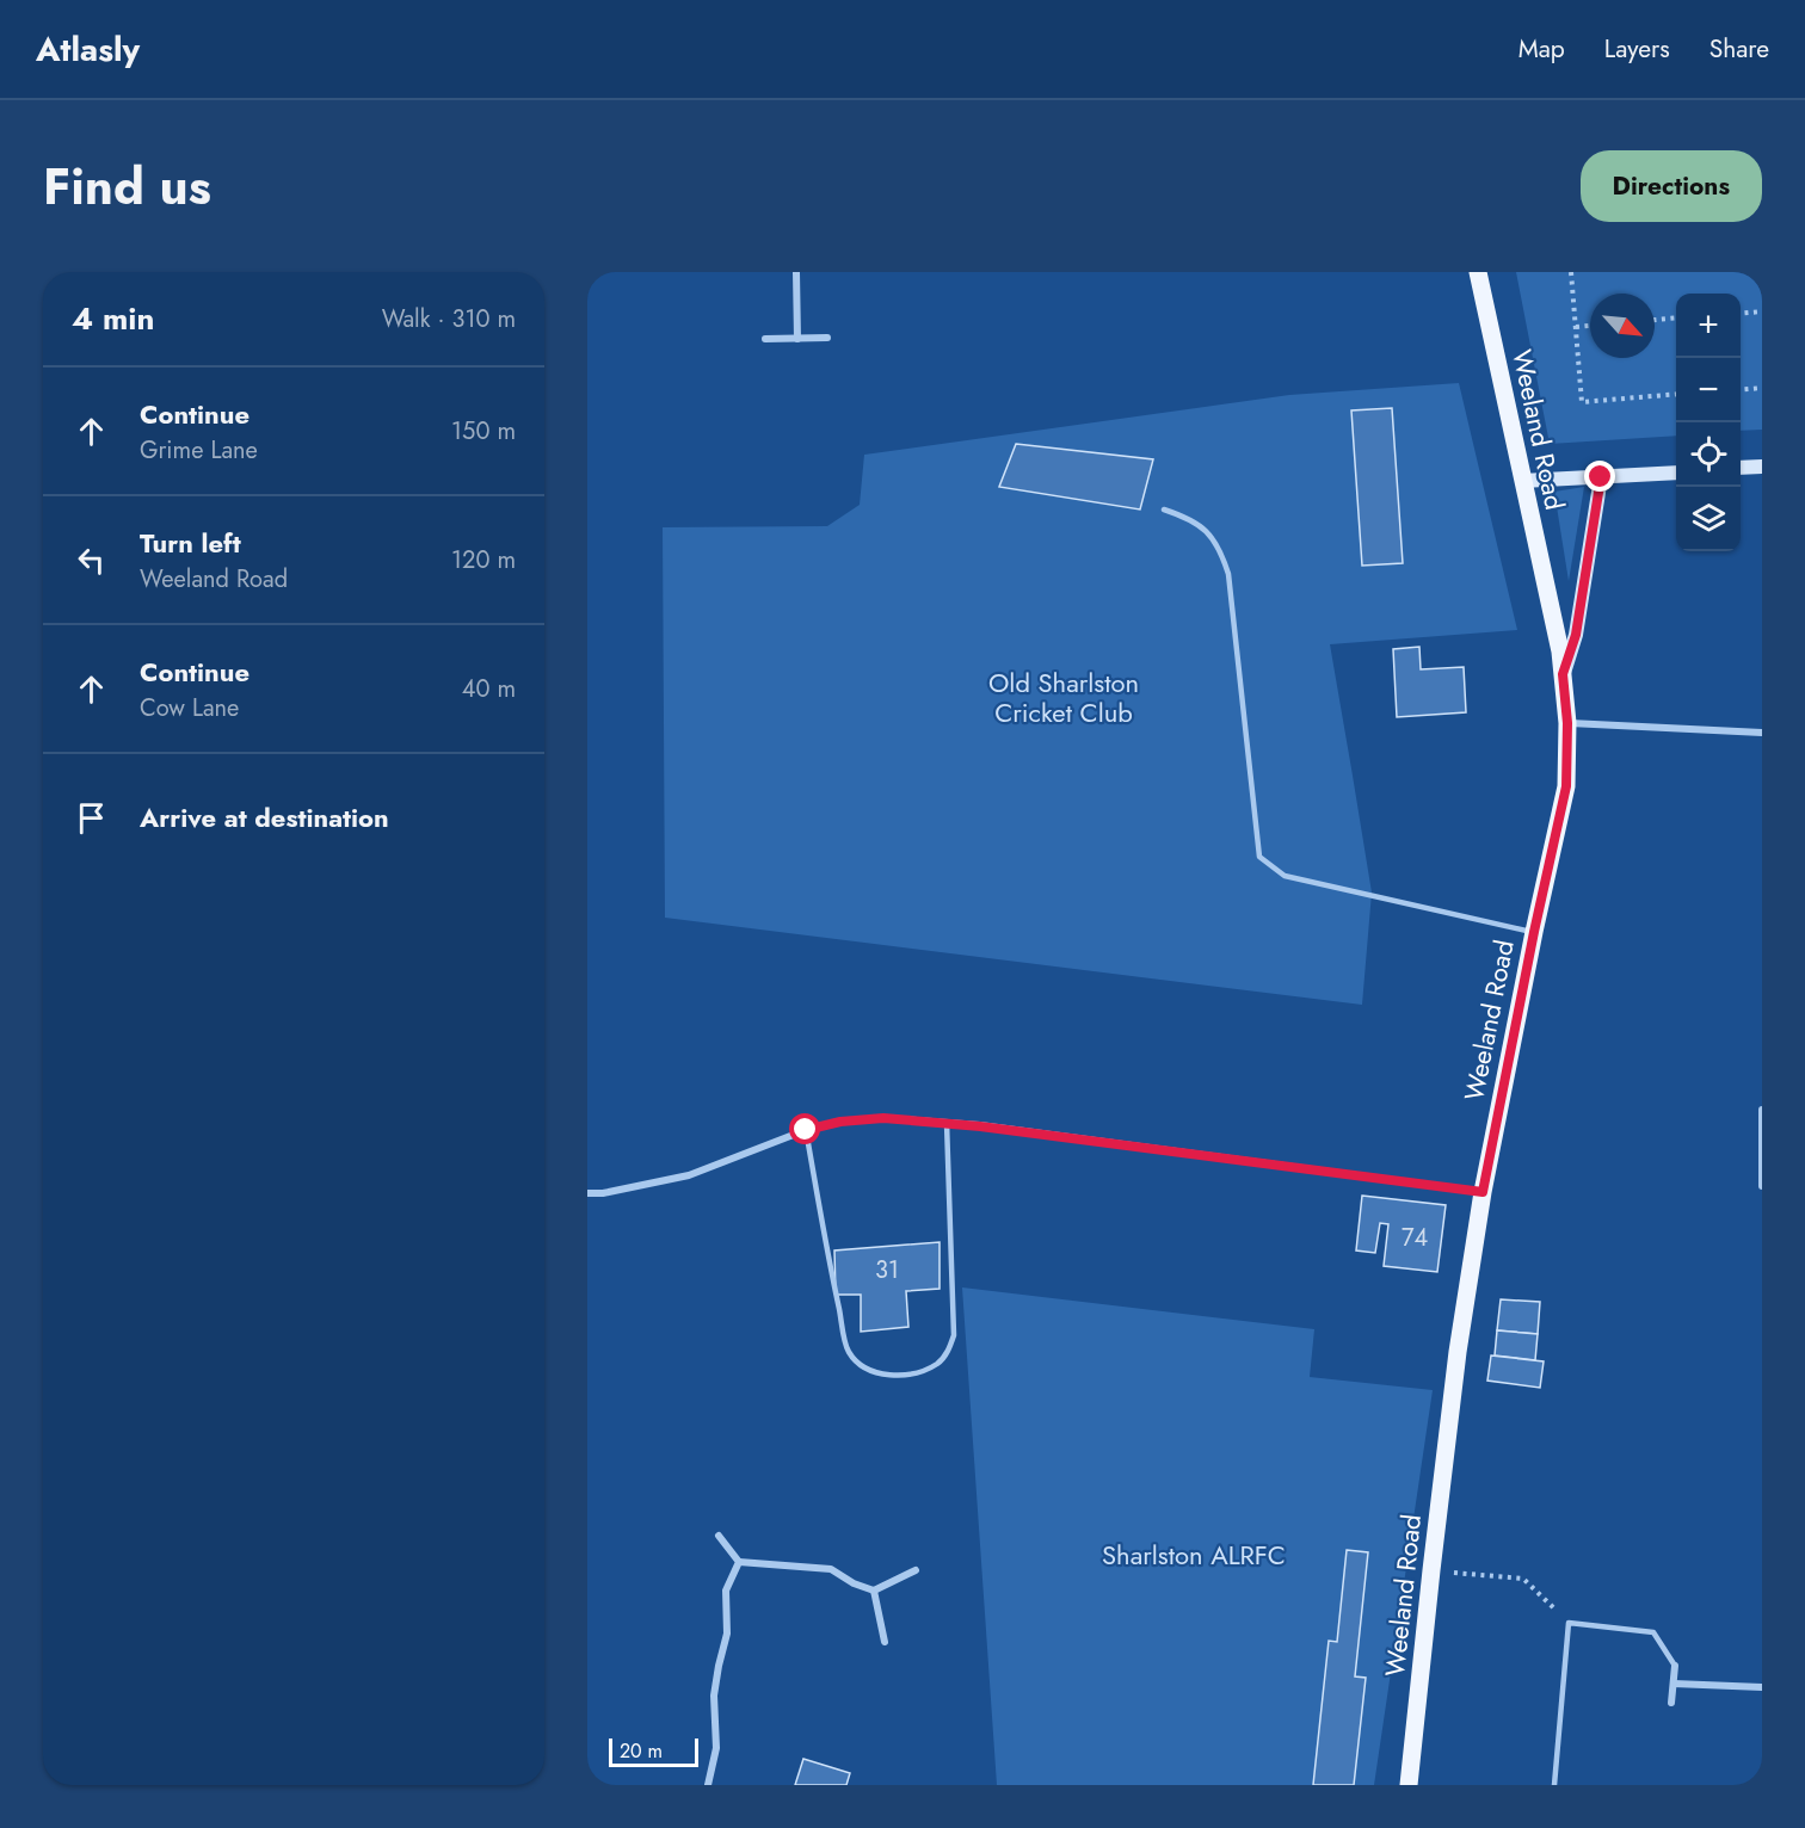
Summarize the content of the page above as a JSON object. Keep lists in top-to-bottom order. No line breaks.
{"streets":{"main road":["Weeland Road"]},"parks":["Old Sharlston Cricket Club","Sharlston ALRFC"],"house_numbers":["74","31"],"scale_bar":"20 m","north":"bottom right","page":{"header":"Atlasly","nav":["Map","Layers","Share"],"title":"Find us","buttons":"Directions","heading":["4 min","Walk · 310 m"],"map_buttons":["+","−"],"list":[["Continue","Grime Lane","150 m"],["Turn left","Weeland Road","120 m"],["Continue","Cow Lane","40 m"],"Arrive at destination"],"scale":"20 m"}}
